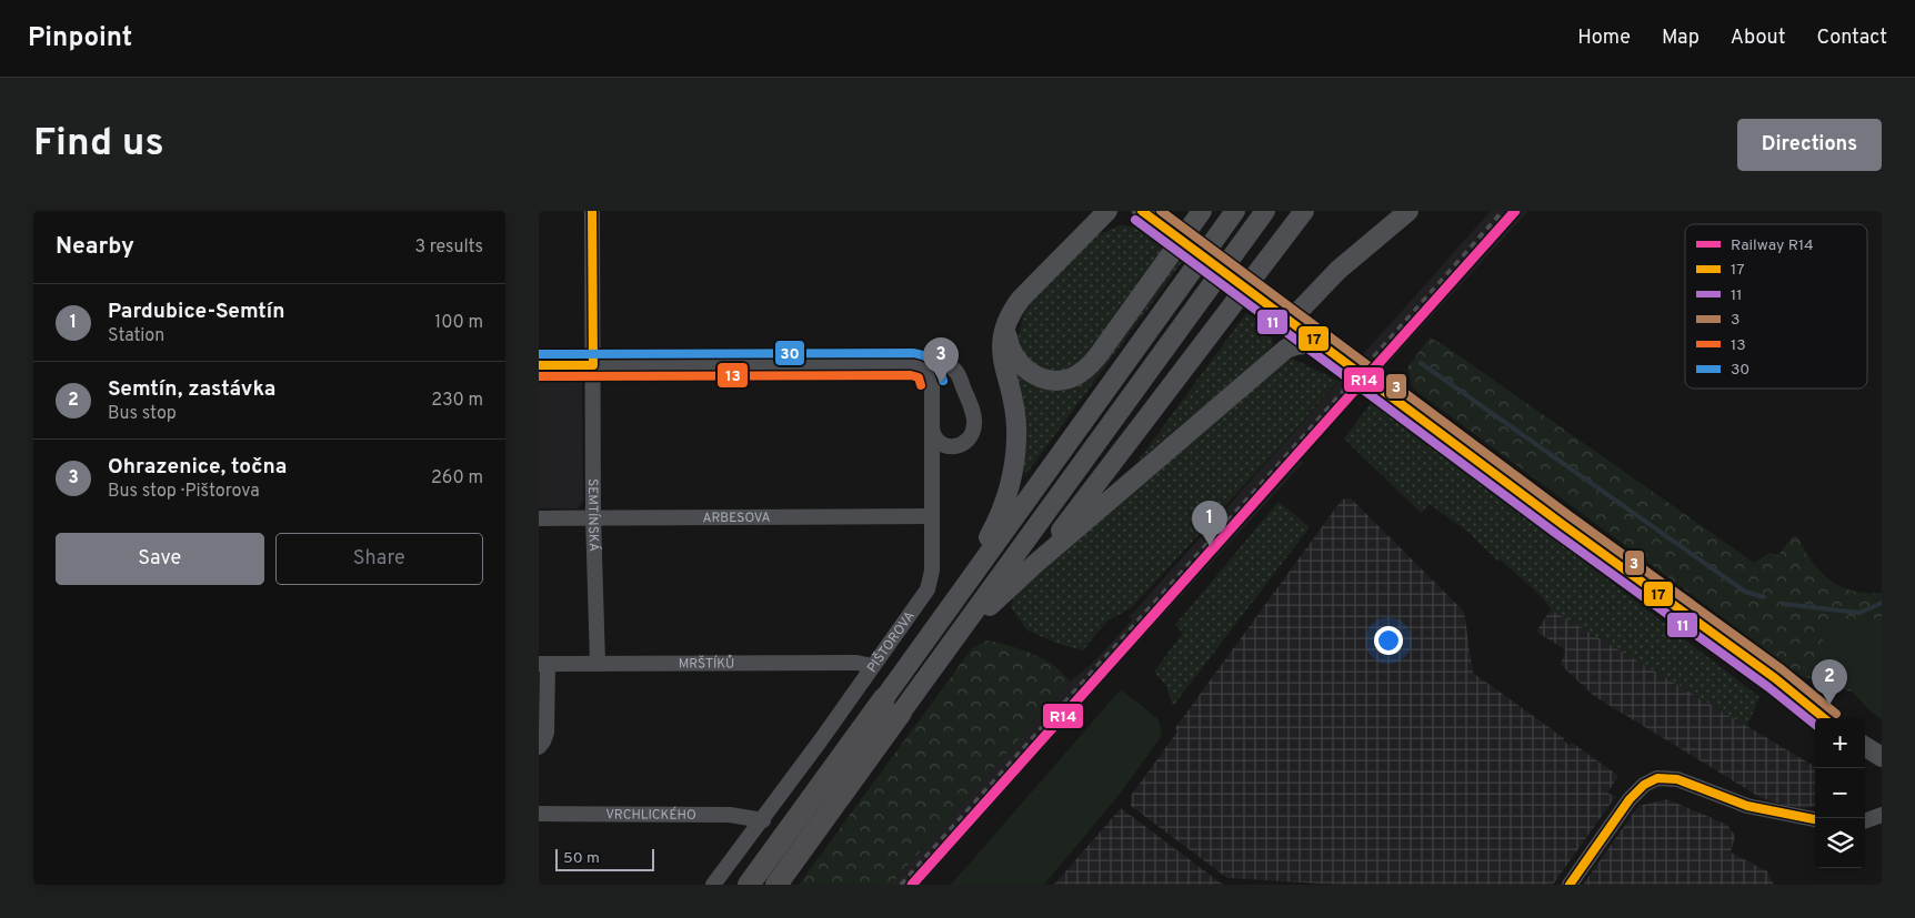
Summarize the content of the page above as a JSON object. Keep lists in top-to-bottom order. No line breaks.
{"streets":{"street":["SEMTÍNSKÁ","ARBESOVA","PIŠTOROVA","MRŠTÍKŮ","VRCHLICKÉHO"]},"crossings":[["SEMTÍNSKÁ","ARBESOVA"],["SEMTÍNSKÁ","MRŠTÍKŮ"],["ARBESOVA","PIŠTOROVA"],["PIŠTOROVA","MRŠTÍKŮ"],["PIŠTOROVA","VRCHLICKÉHO"]],"lines":["rail line R14","transit line 17","transit line 3","transit line 11","transit line 30","transit line 13"],"legend":["Railway R14","17","11","3","13","30"],"scale_bar":"50 m","page":{"header":"Pinpoint","nav":["Home","Map","About","Contact"],"buttons":["Directions",["Save","Share"]],"title":"Find us","heading":["Nearby","3 results"],"list":[{"mark":"1","name":"Pardubice-Semtín","note":"Station","value":"100 m"},{"mark":"2","name":"Semtín, zastávka","note":"Bus stop","value":"230 m"},{"mark":"3","name":"Ohrazenice, točna","note":"Bus stop · Pištorova","value":"260 m"}],"pins":["3","1","2"],"map_buttons":["+","−"],"scale":"50 m"}}
